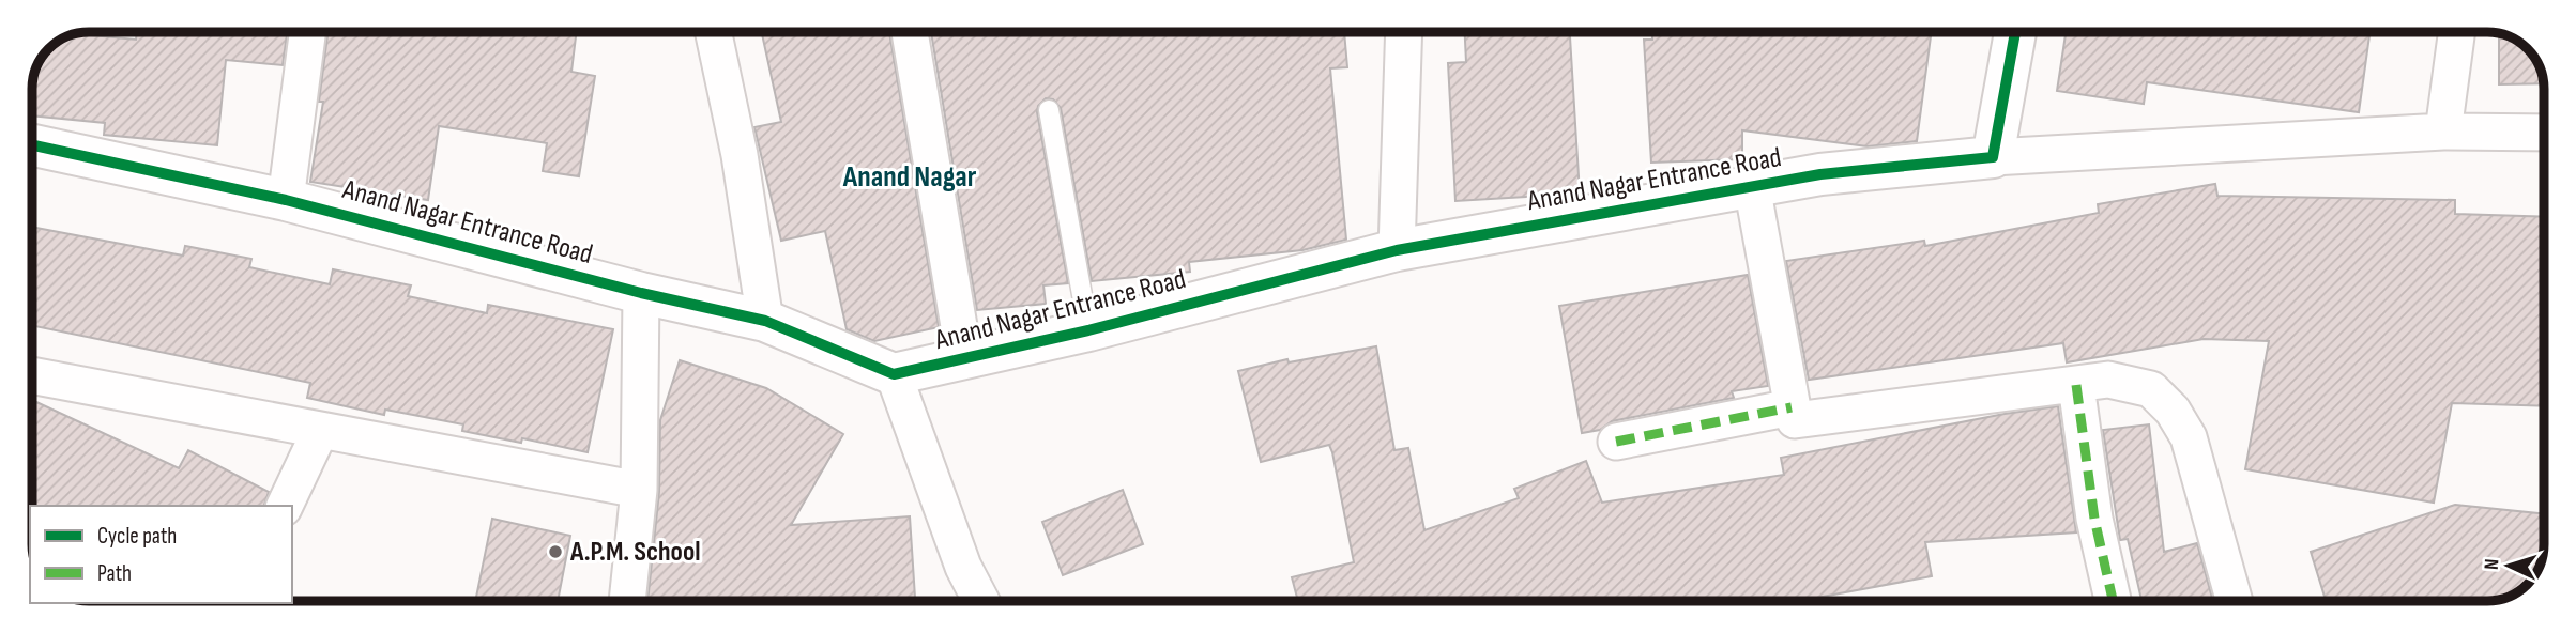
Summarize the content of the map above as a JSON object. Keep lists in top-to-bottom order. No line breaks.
{"streets":{"street":["Anand Nagar Entrance Road"]},"districts":["Anand Nagar"],"places":["A.P.M. School"],"legend":["Cycle path","Path"],"north":"left"}
